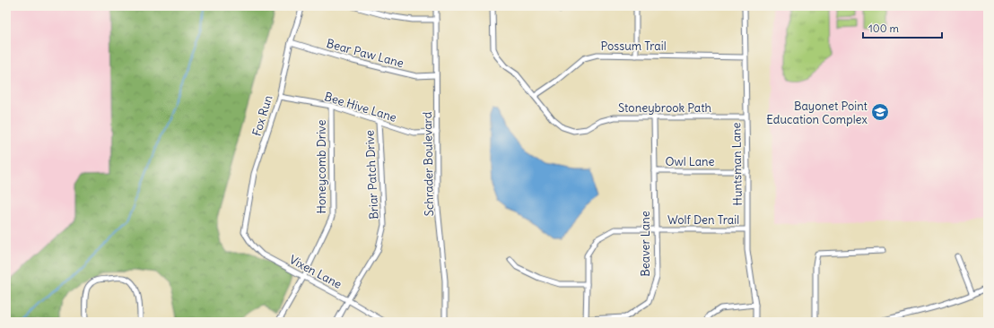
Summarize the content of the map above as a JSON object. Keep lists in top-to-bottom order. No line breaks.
{"streets":{"street":["Possum Trail","Bear Paw Lane","Bee Hive Lane","Stoneybrook Path","Fox Run","Owl Lane","Schrader Boulevard","Huntsman Lane","Honeycomb Drive","Briar Patch Drive","Wolf Den Trail","Beaver Lane","Vixen Lane"]},"crossings":[["Possum Trail","Stoneybrook Path"],["Possum Trail","Huntsman Lane"],["Bear Paw Lane","Fox Run"],["Bear Paw Lane","Schrader Boulevard"],["Bee Hive Lane","Fox Run"],["Bee Hive Lane","Schrader Boulevard"],["Bee Hive Lane","Honeycomb Drive"],["Bee Hive Lane","Briar Patch Drive"],["Stoneybrook Path","Huntsman Lane"],["Stoneybrook Path","Beaver Lane"],["Fox Run","Vixen Lane"],["Owl Lane","Huntsman Lane"],["Owl Lane","Beaver Lane"],["Huntsman Lane","Wolf Den Trail"],["Honeycomb Drive","Vixen Lane"],["Briar Patch Drive","Vixen Lane"],["Wolf Den Trail","Beaver Lane"]],"places":{"school or university":["Bayonet Point Education Complex"]},"scale_bar":"100 m"}
